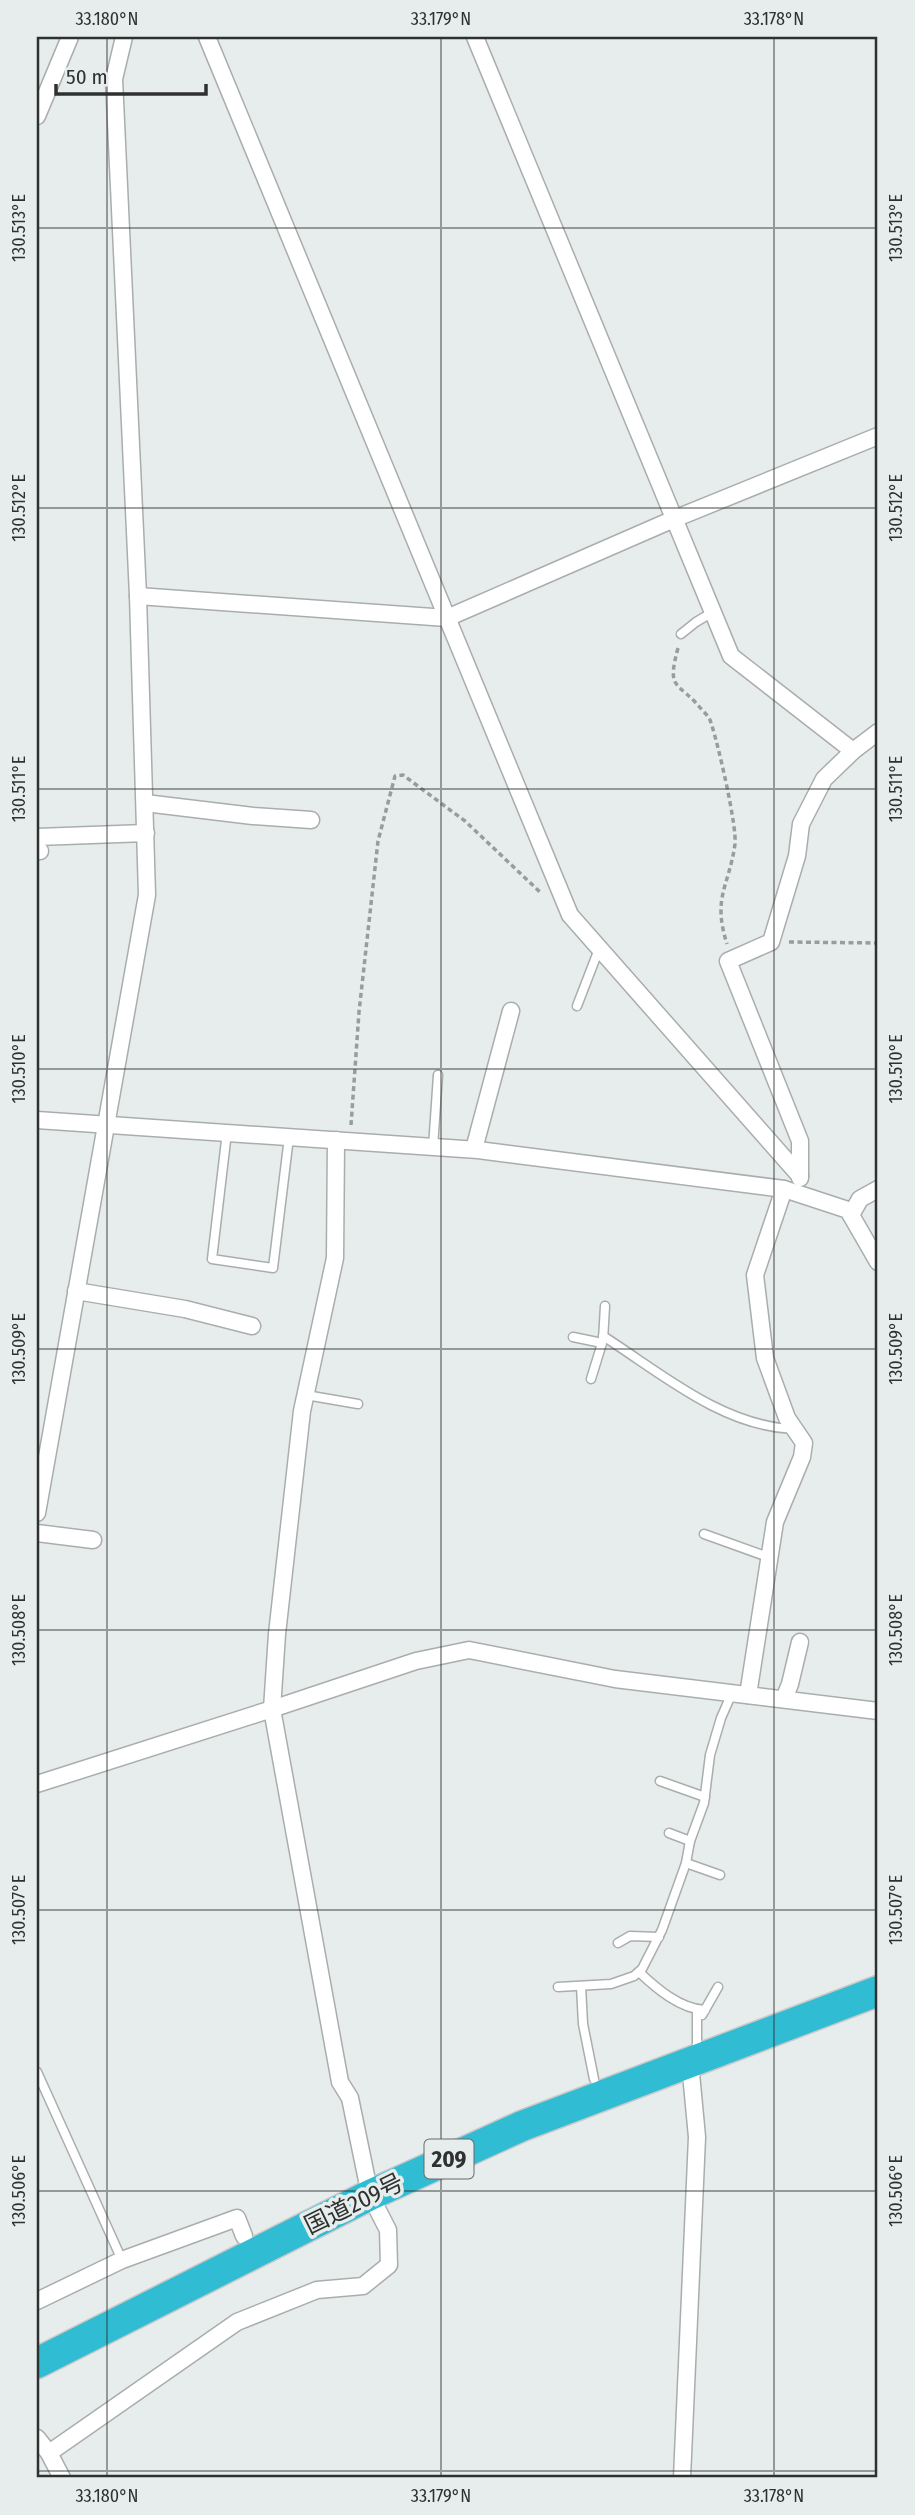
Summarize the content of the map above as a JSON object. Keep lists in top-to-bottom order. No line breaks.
{"streets":{"highway":["209","国道209号"]},"scale_bar":"50 m","coordinates":["33.180°N","33.179°N","33.178°N","130.513°E","130.512°E","130.511°E","130.510°E","130.509°E","130.508°E","130.507°E","130.506°E"]}
